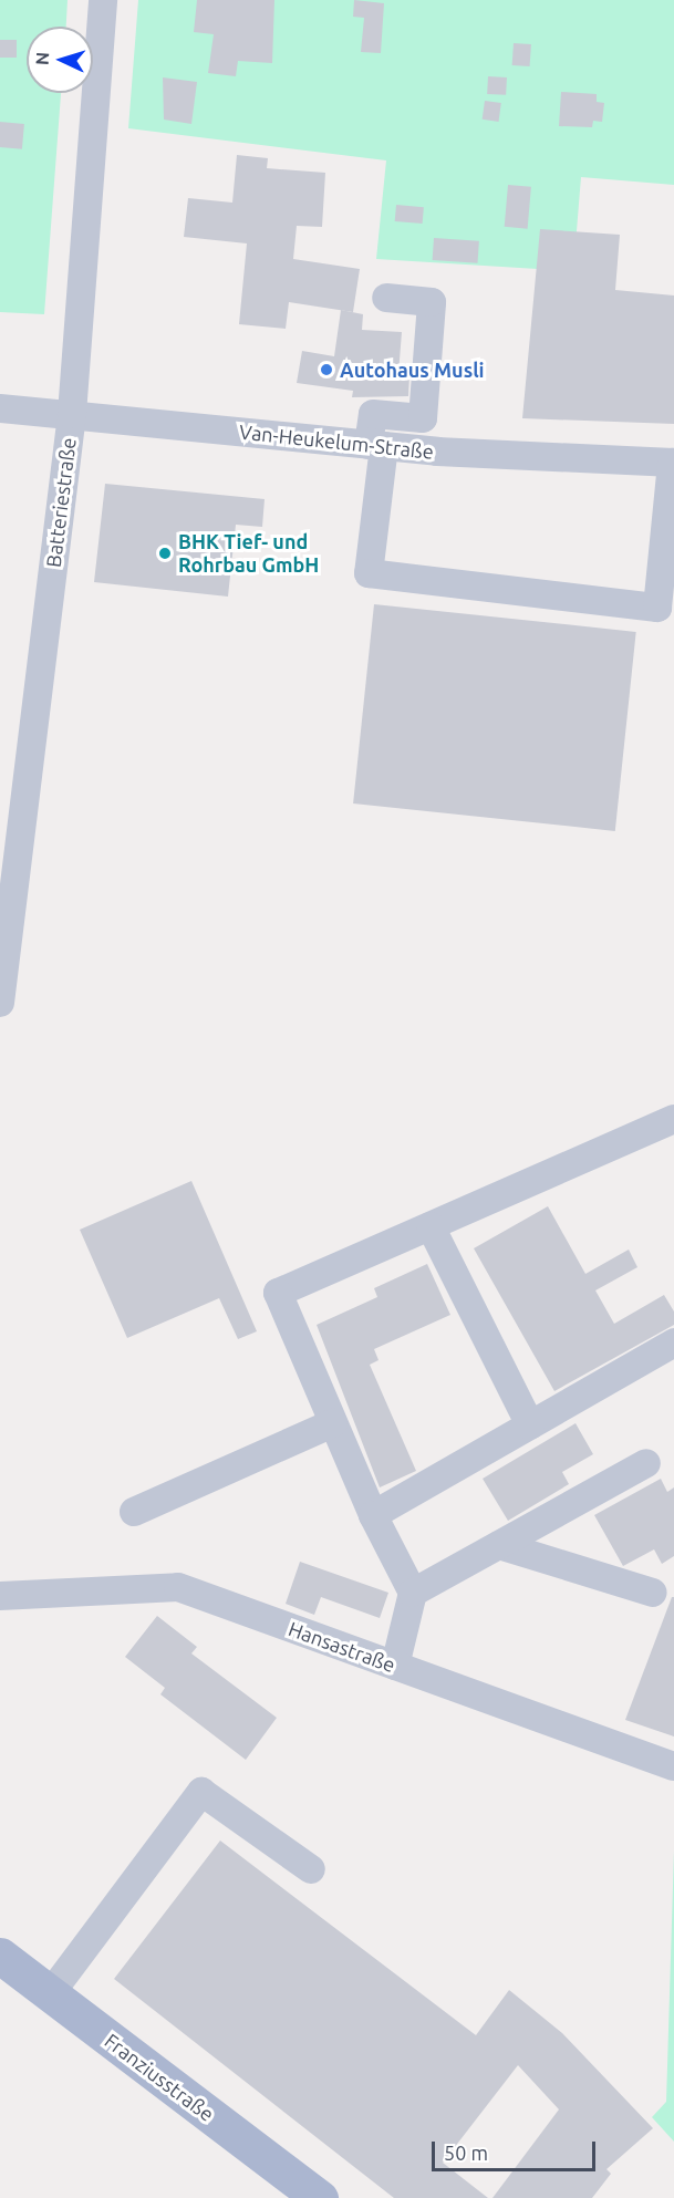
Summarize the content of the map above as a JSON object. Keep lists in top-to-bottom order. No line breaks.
{"streets":{"main road":["Franziusstraße"],"street":["Van-Heukelum-Straße","Batteriestraße","Hansastraße"]},"crossings":[["Van-Heukelum-Straße","Batteriestraße"]],"places":["Autohaus Musli","BHK Tief- und Rohrbau GmbH"],"scale_bar":"50 m","north":"left"}
